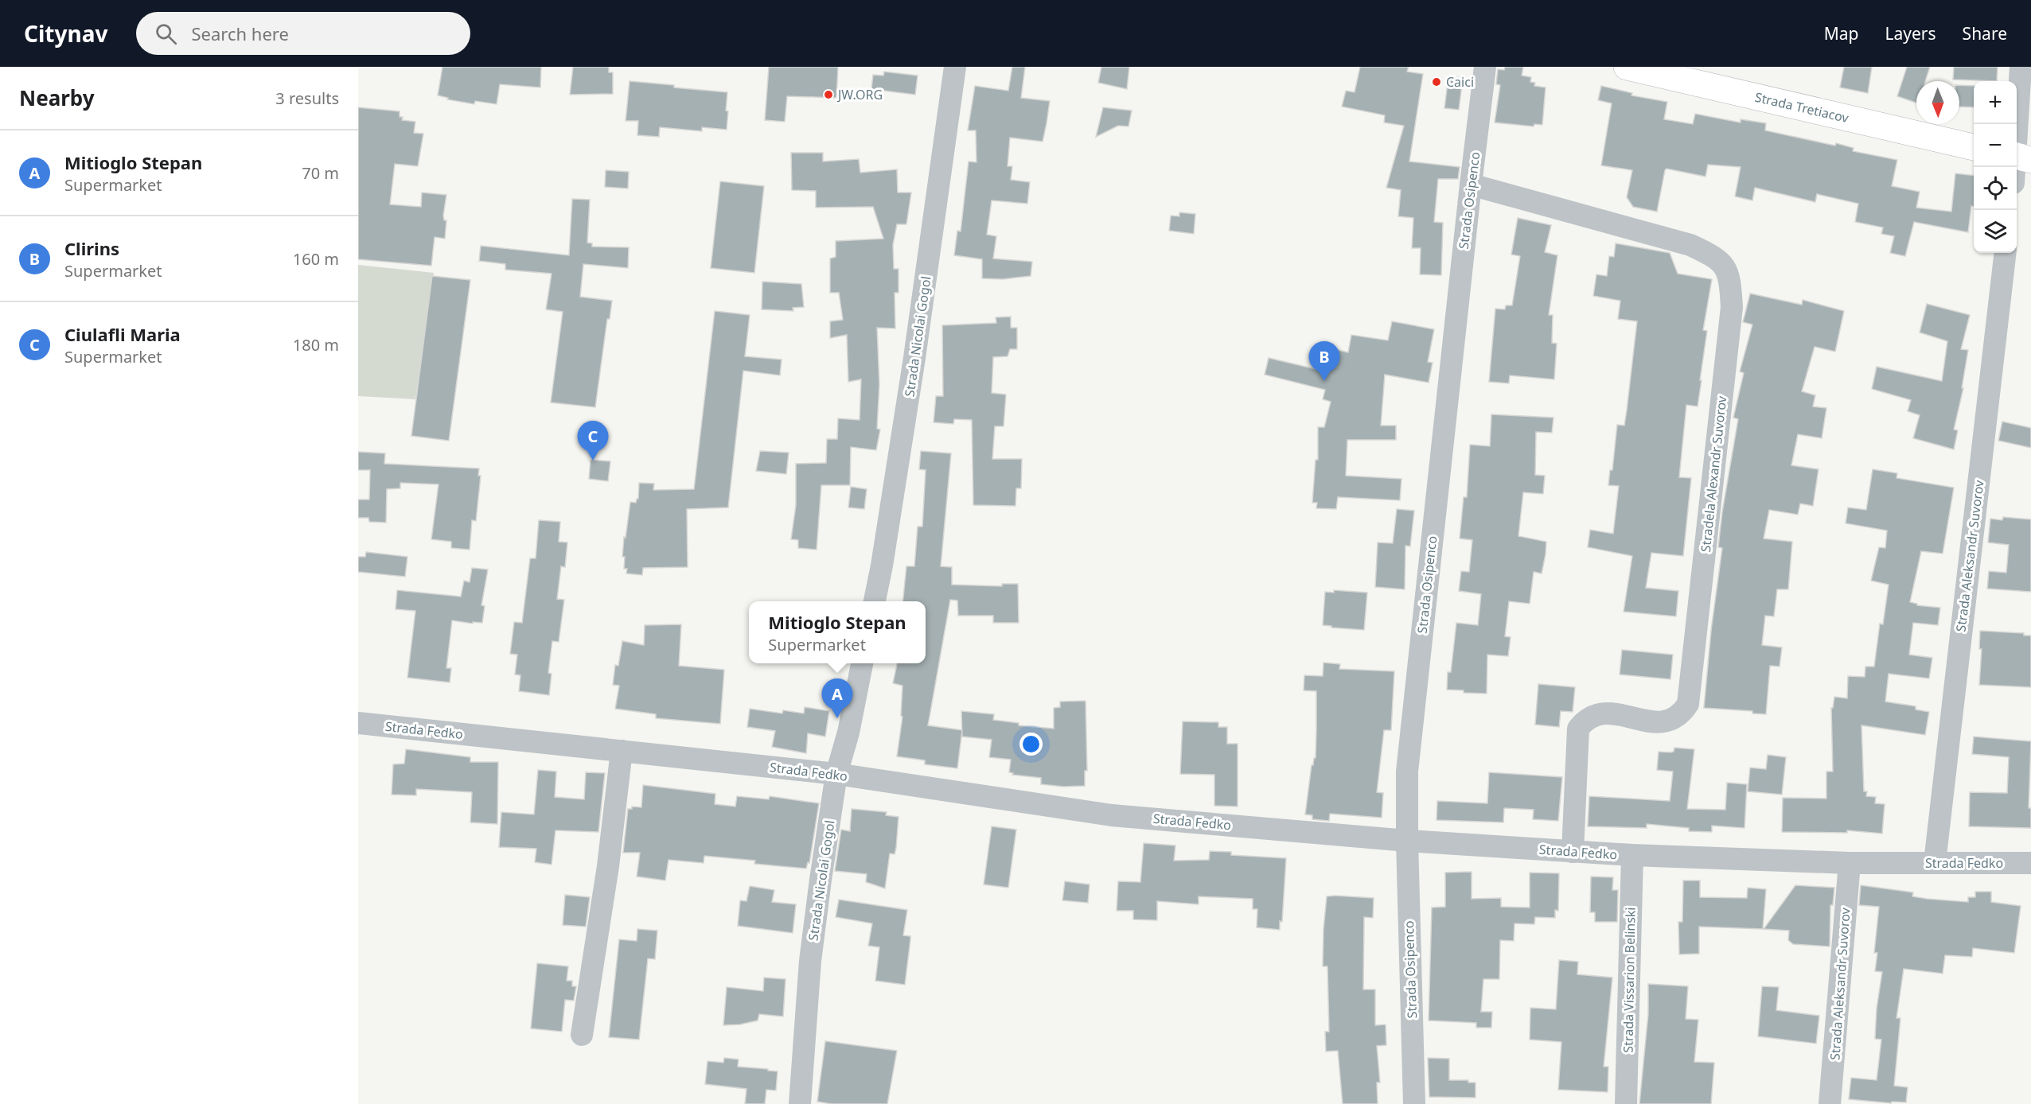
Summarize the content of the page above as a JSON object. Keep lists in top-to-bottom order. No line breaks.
{"streets":{"street":["Strada Tretiacov","Strada Osipenco","Strada Nicolai Gogol","Stradela Alexandr Suvorov","Strada Aleksandr Suvorov","Strada Fedko","Strada Vissarion Belinski"]},"crossings":[["Strada Osipenco","Stradela Alexandr Suvorov"],["Strada Osipenco","Strada Fedko"],["Strada Nicolai Gogol","Strada Fedko"],["Stradela Alexandr Suvorov","Strada Fedko"],["Strada Aleksandr Suvorov","Strada Fedko"],["Strada Fedko","Strada Vissarion Belinski"]],"places":["Caici","JW.ORG"],"north":"bottom","page":{"header":"Citynav","search":"Search here","nav":["Map","Layers","Share"],"heading":["Nearby","3 results"],"map_buttons":["+","−"],"list":[{"mark":"A","name":"Mitioglo Stepan","note":"Supermarket","value":"70 m"},{"mark":"B","name":"Clirins","note":"Supermarket","value":"160 m"},{"mark":"C","name":"Ciulafli Maria","note":"Supermarket","value":"180 m"}],"pins":["B","C","A"],"popup":["Mitioglo Stepan","Supermarket"]}}
